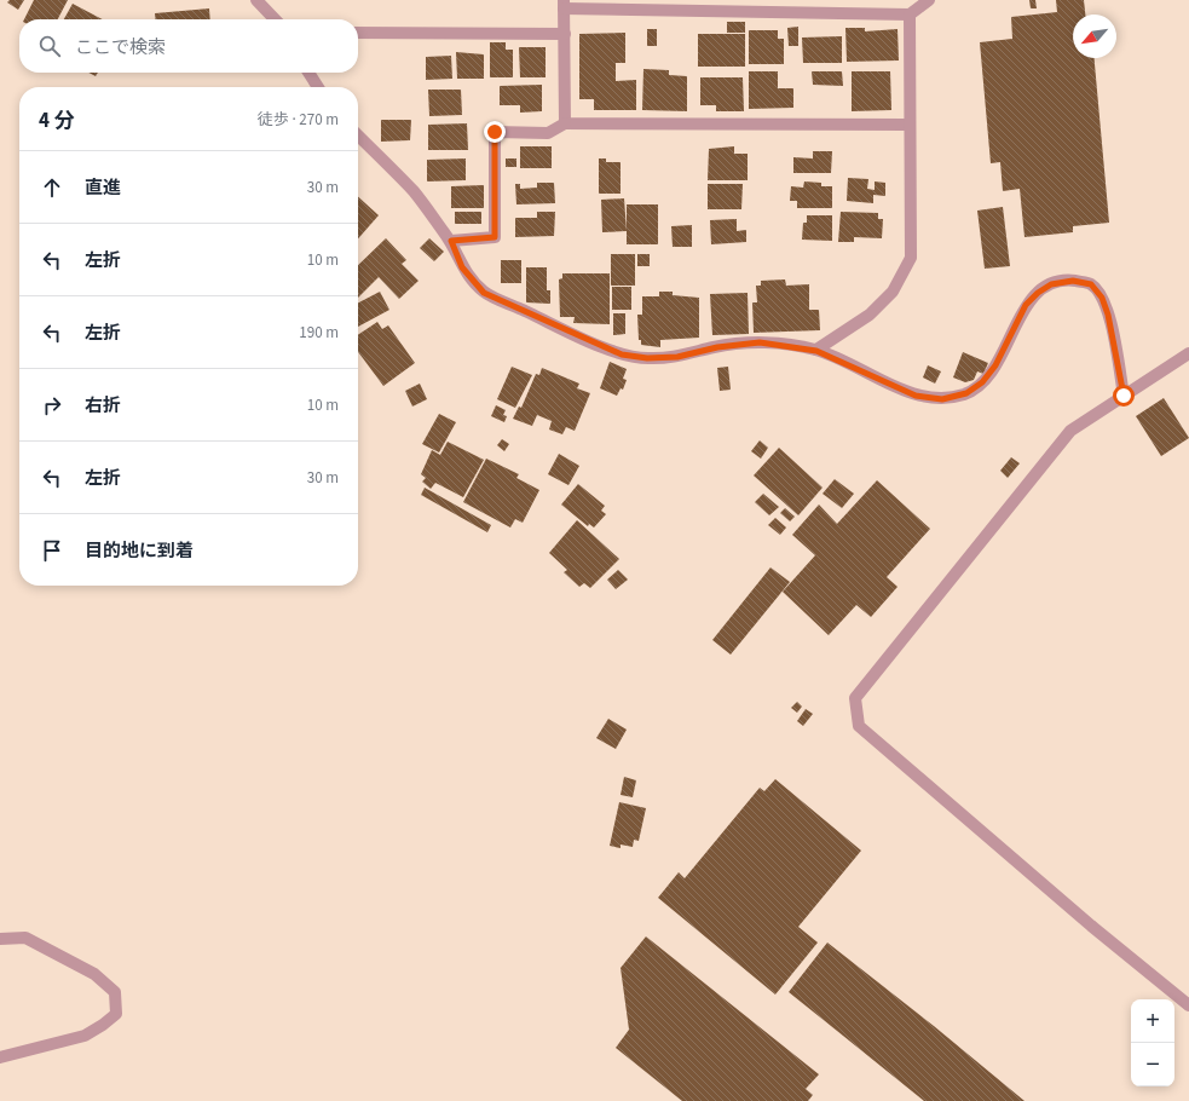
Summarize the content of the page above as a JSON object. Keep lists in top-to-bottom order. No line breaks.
{"north":"bottom left","page":{"search":"ここで検索","heading":["4 分","徒歩 · 270 m"],"list":[["直進","30 m"],["左折","10 m"],["左折","190 m"],["右折","10 m"],["左折","30 m"],"目的地に到着"],"map_buttons":["+","−"]}}
